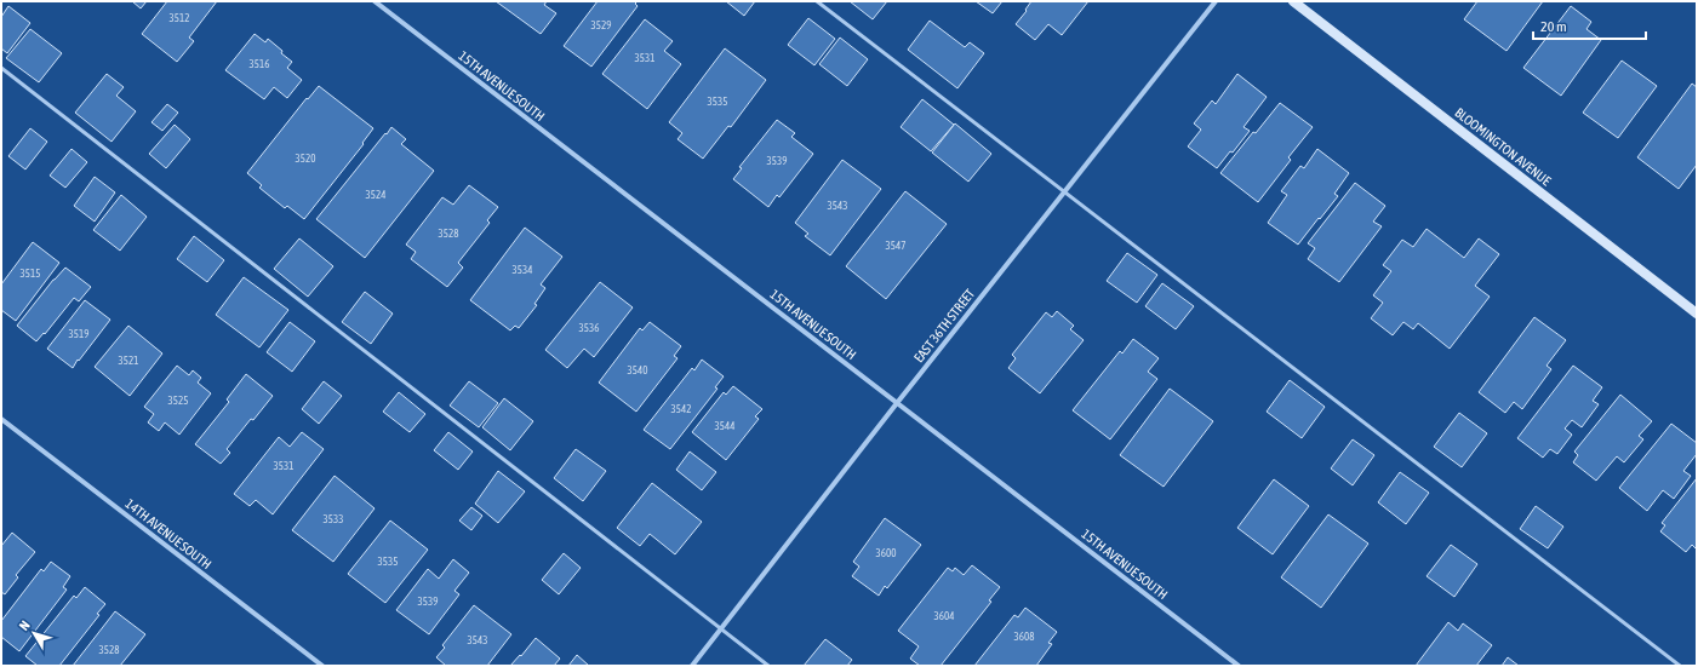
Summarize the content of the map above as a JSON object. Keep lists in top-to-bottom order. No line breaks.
{"streets":{"street":["15TH AVENUE SOUTH","BLOOMINGTON AVENUE","EAST 36TH STREET","14TH AVENUE SOUTH"]},"crossings":[["15TH AVENUE SOUTH","EAST 36TH STREET"]],"house_numbers":["3512","3529","3531","3516","3535","3520","3539","3524","3543","3528","3547","3534","3515","3536","3519","3521","3540","3525","3542","3544","3531","3533","3600","3535","3539","3604","3608","3543","3528"],"scale_bar":"20 m","north":"top left"}
